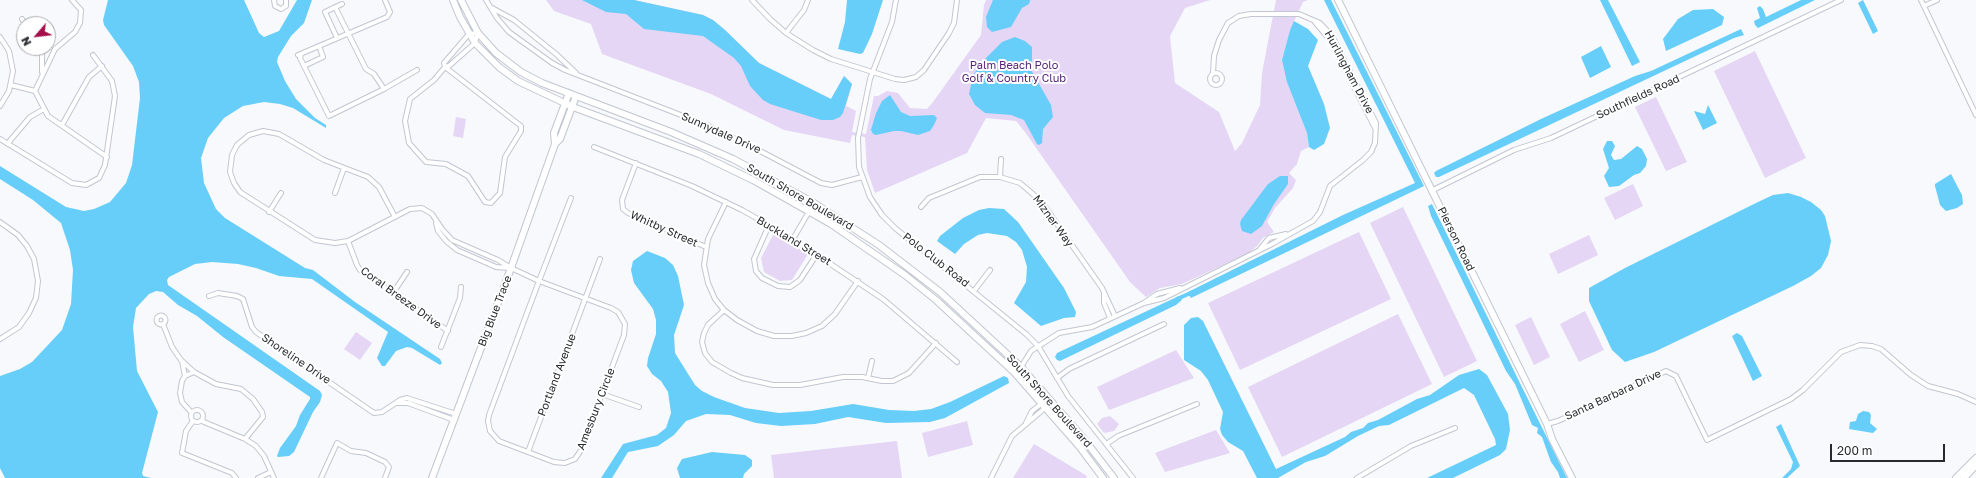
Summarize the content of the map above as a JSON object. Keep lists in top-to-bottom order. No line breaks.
{"streets":{"street":["Hurlingham Drive","Southfields Road","Sunnydale Drive","South Shore Boulevard","Mizner Way","Whitby Street","Pierson Road","Buckland Street","Polo Club Road","Coral Breeze Drive","Big Blue Trace","Shoreline Drive","Portland Avenue","Santa Barbara Drive","Amesbury Circle"]},"crossings":[["Hurlingham Drive","South Shore Boulevard"],["Hurlingham Drive","Mizner Way"],["Hurlingham Drive","Polo Club Road"],["Southfields Road","Pierson Road"],["Sunnydale Drive","Polo Club Road"],["South Shore Boulevard","Big Blue Trace"],["Whitby Street","Buckland Street"],["Pierson Road","Santa Barbara Drive"],["Big Blue Trace","Shoreline Drive"],["Big Blue Trace","Amesbury Circle"],["Portland Avenue","Amesbury Circle"]],"parks":["Palm Beach Polo Golf & Country Club"],"scale_bar":"200 m","north":"bottom left"}
